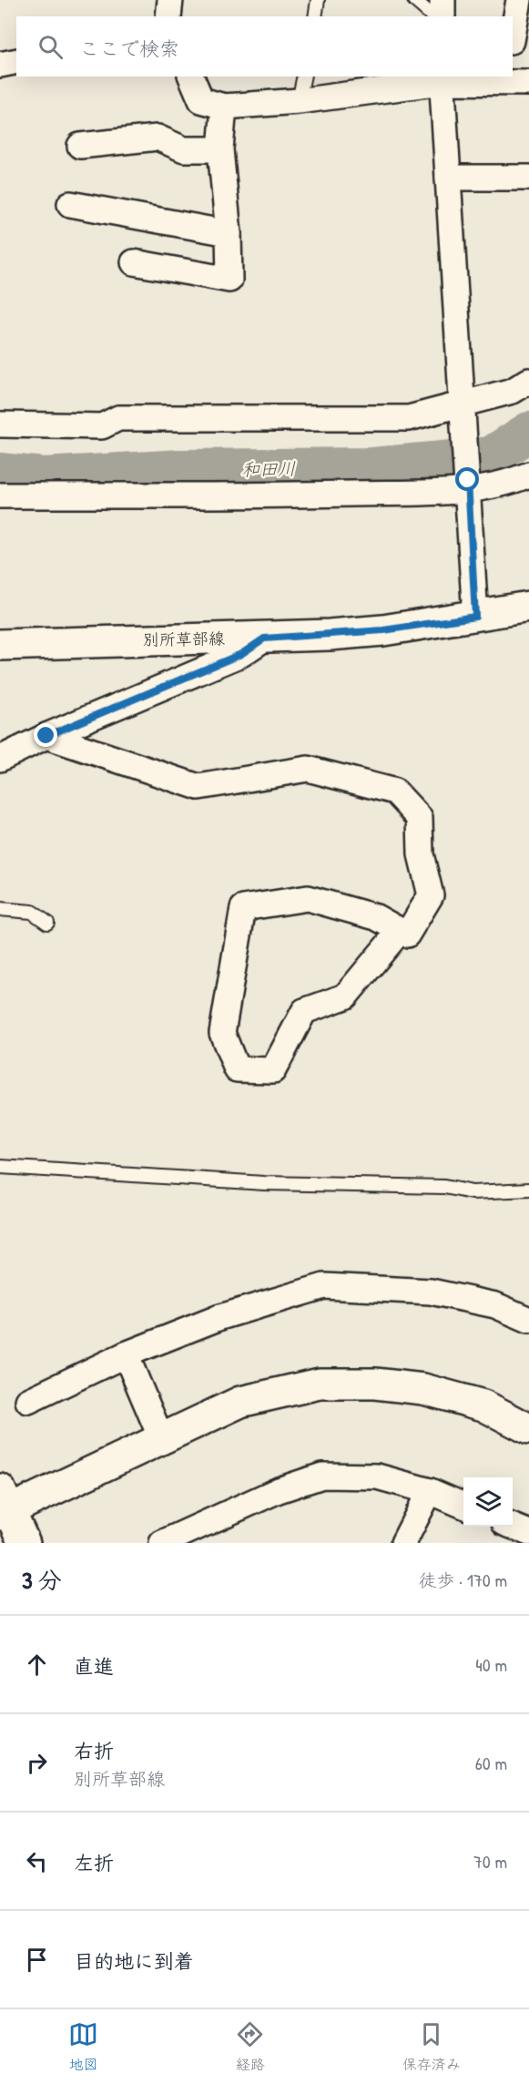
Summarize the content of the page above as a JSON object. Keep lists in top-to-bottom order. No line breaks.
{"streets":{"main road":["別所草部線"]},"water":["和田川"],"page":{"search":"ここで検索","heading":["3 分","徒歩 · 170 m"],"list":[["直進","40 m"],["右折","別所草部線","60 m"],["左折","70 m"],"目的地に到着"],"nav":["地図","経路","保存済み"]}}
